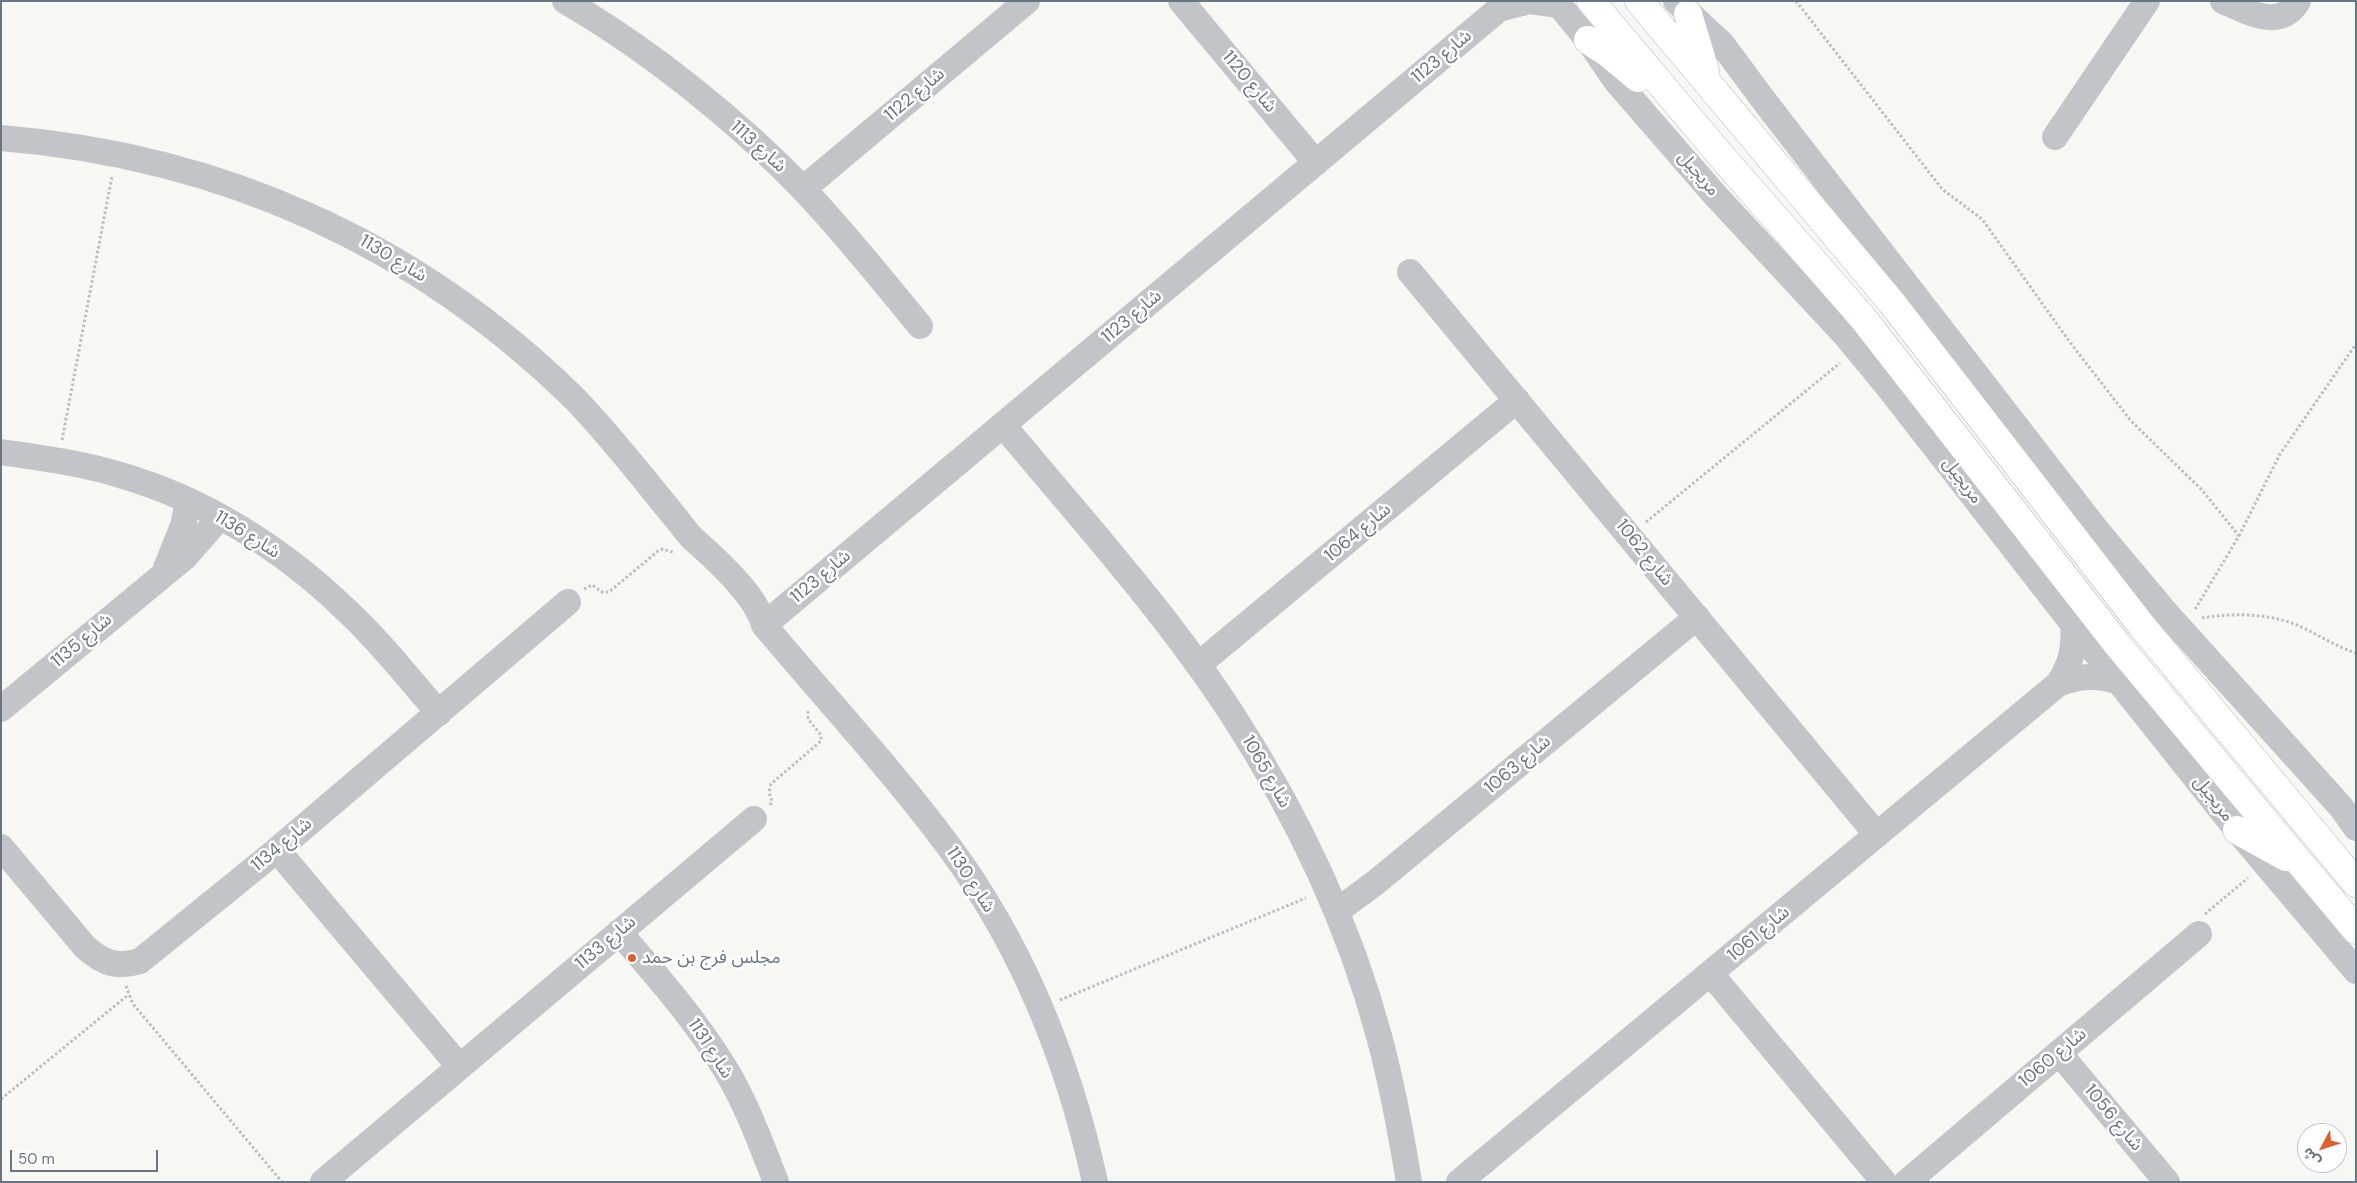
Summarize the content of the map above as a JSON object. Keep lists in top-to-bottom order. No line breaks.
{"streets":{"main road":["مريجيل"],"street":["شارع 1123","شارع 1120","شارع 1122","شارع 1113","شارع 1130","شارع 1064","شارع 1136","شارع 1062","شارع 1135","شارع 1063","شارع 1065","شارع 1134","شارع 1061","شارع 1133","شارع 1131","شارع 1060","شارع 1056"]},"crossings":[["شارع 1123","شارع 1120"],["شارع 1123","مريجيل"],["شارع 1123","شارع 1130"],["شارع 1123","شارع 1065"],["شارع 1122","شارع 1113"],["مريجيل","شارع 1061"],["شارع 1064","شارع 1062"],["شارع 1064","شارع 1065"],["شارع 1136","شارع 1135"],["شارع 1136","شارع 1134"],["شارع 1062","شارع 1063"],["شارع 1062","شارع 1061"],["شارع 1063","شارع 1065"],["شارع 1133","شارع 1131"],["شارع 1060","شارع 1056"]],"places":["مجلس فرج بن حمد"],"scale_bar":"50 m","north":"bottom left"}
